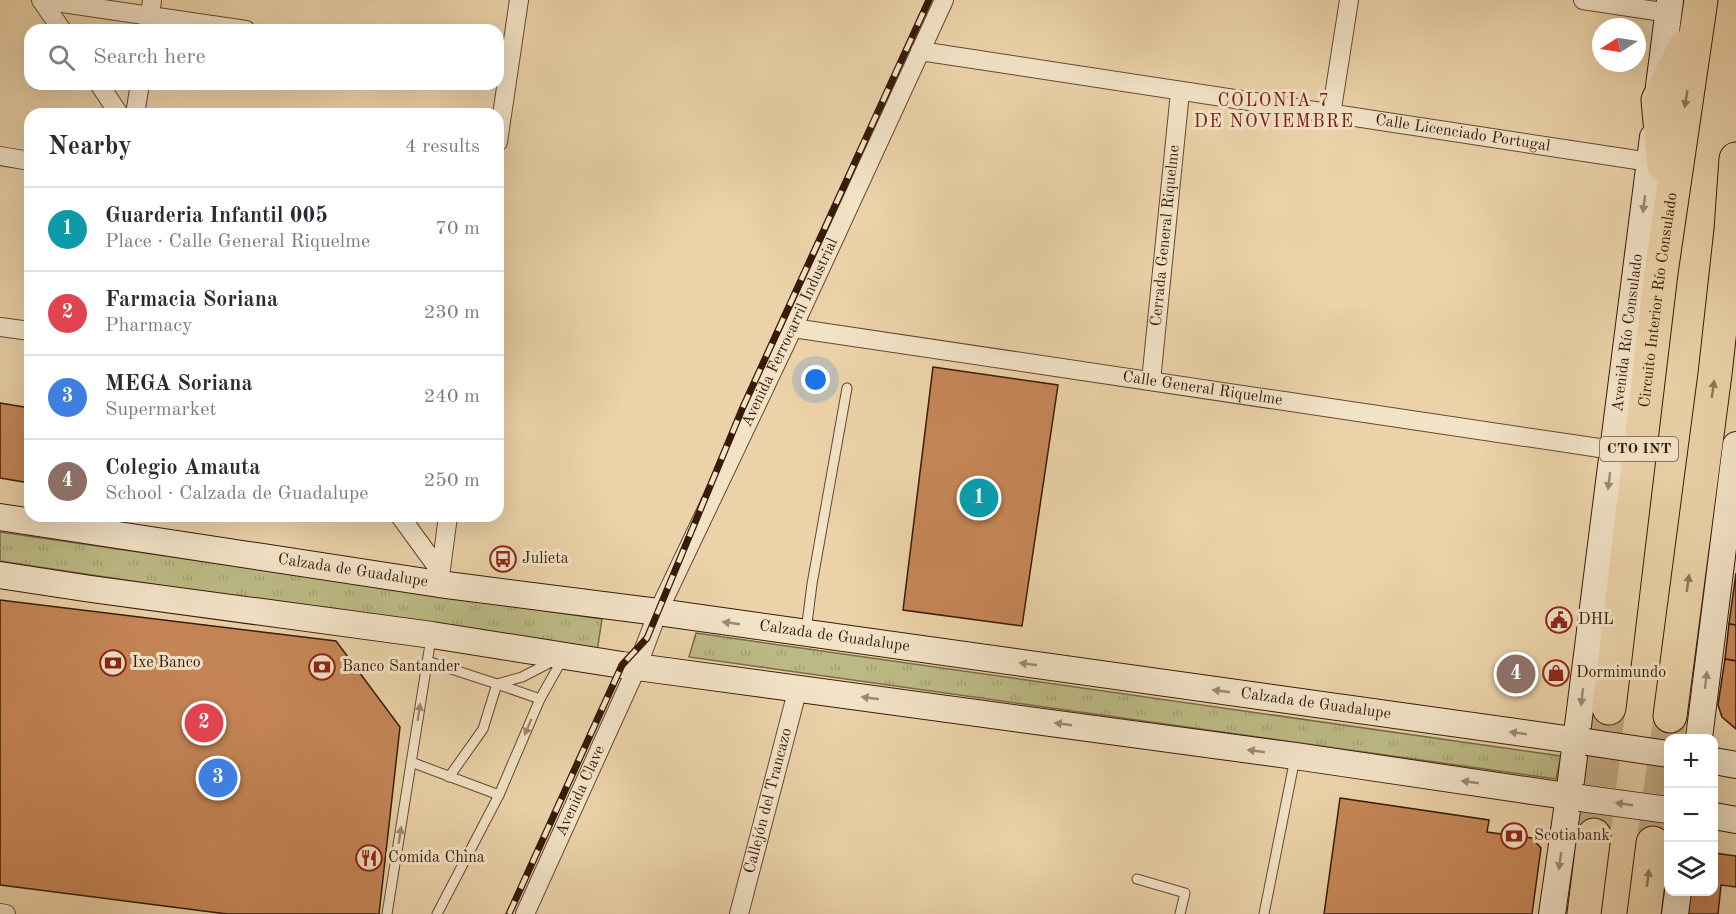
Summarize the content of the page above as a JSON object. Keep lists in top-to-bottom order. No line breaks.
{"streets":{"highway":["Circuito Interior Río Consulado","CTO INT"],"main road":["Avenida Río Consulado","Calzada de Guadalupe"],"street":["Calle Licenciado Portugal","Cerrada General Riquelme","Avenida Ferrocarril Industrial","Calle General Riquelme","Avenida Clave","Callejón del Trancazo"]},"crossings":[["Calle Licenciado Portugal","Cerrada General Riquelme"],["Calle Licenciado Portugal","Avenida Río Consulado"],["Calle Licenciado Portugal","Avenida Ferrocarril Industrial"],["Cerrada General Riquelme","Calle General Riquelme"],["Avenida Río Consulado","Calle General Riquelme"],["Avenida Río Consulado","Calzada de Guadalupe"],["Avenida Ferrocarril Industrial","Calle General Riquelme"],["Avenida Ferrocarril Industrial","Calzada de Guadalupe"],["Avenida Ferrocarril Industrial","Avenida Clave"]],"districts":["COLONIA 7 DE NOVIEMBRE"],"places":{"bus stop":["Julieta"],"public building":["DHL"],"bank":["Ixe Banco","Banco Santander","Scotiabank"],"shop":["Dormimundo"],"restaurant":["Comida China"]},"north":"left","page":{"search":"Search here","heading":["Nearby","4 results"],"list":[{"mark":"1","name":"Guarderia Infantil 005","note":"Place · Calle General Riquelme","value":"70 m"},{"mark":"2","name":"Farmacia Soriana","note":"Pharmacy","value":"230 m"},{"mark":"3","name":"MEGA Soriana","note":"Supermarket","value":"240 m"},{"mark":"4","name":"Colegio Amauta","note":"School · Calzada de Guadalupe","value":"250 m"}],"pins":["1","4","2","3"],"map_buttons":["+","−"]}}
